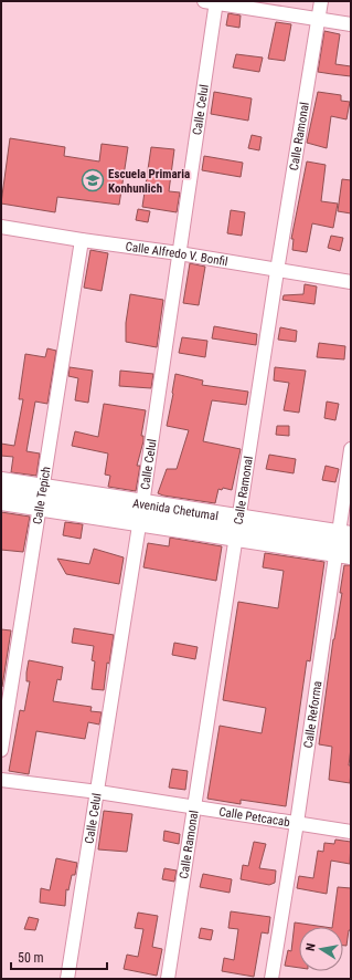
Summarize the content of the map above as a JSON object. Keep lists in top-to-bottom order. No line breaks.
{"streets":{"main road":["Avenida Chetumal"],"street":["Calle Celul","Calle Ramonal","Calle Alfredo V. Bonfil","Calle Tepich","Calle Reforma","Calle Petcacab"]},"crossings":[["Calle Celul","Calle Alfredo V. Bonfil"],["Calle Celul","Avenida Chetumal"],["Calle Celul","Calle Petcacab"],["Calle Ramonal","Calle Alfredo V. Bonfil"],["Calle Ramonal","Avenida Chetumal"],["Calle Ramonal","Calle Petcacab"],["Calle Alfredo V. Bonfil","Calle Tepich"],["Calle Tepich","Avenida Chetumal"],["Avenida Chetumal","Calle Reforma"],["Calle Reforma","Calle Petcacab"]],"places":{"school or university":["Escuela Primaria Konhunlich"]},"scale_bar":"50 m","north":"left"}
